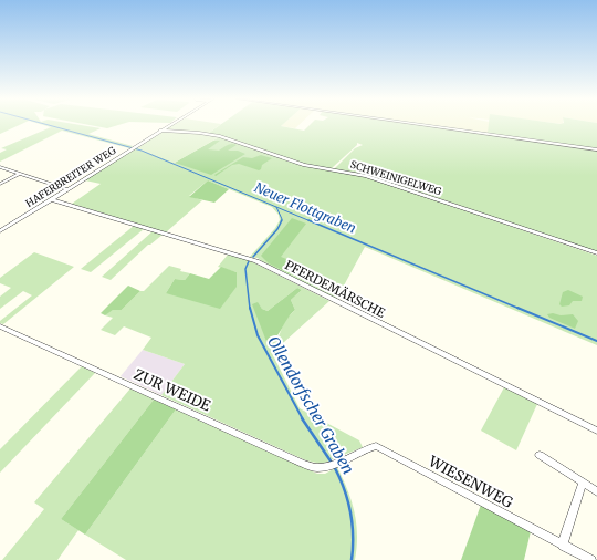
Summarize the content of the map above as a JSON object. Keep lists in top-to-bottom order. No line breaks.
{"streets":{"street":["HAFERBREITER WEG","SCHWEINIGELWEG","PFERDEMÄRSCHE","ZUR WEIDE","WIESENWEG"]},"crossings":[["HAFERBREITER WEG","SCHWEINIGELWEG"],["HAFERBREITER WEG","PFERDEMÄRSCHE"],["ZUR WEIDE","WIESENWEG"]],"water":["Neuer Flottgraben","Ollendorfscher Graben"]}
